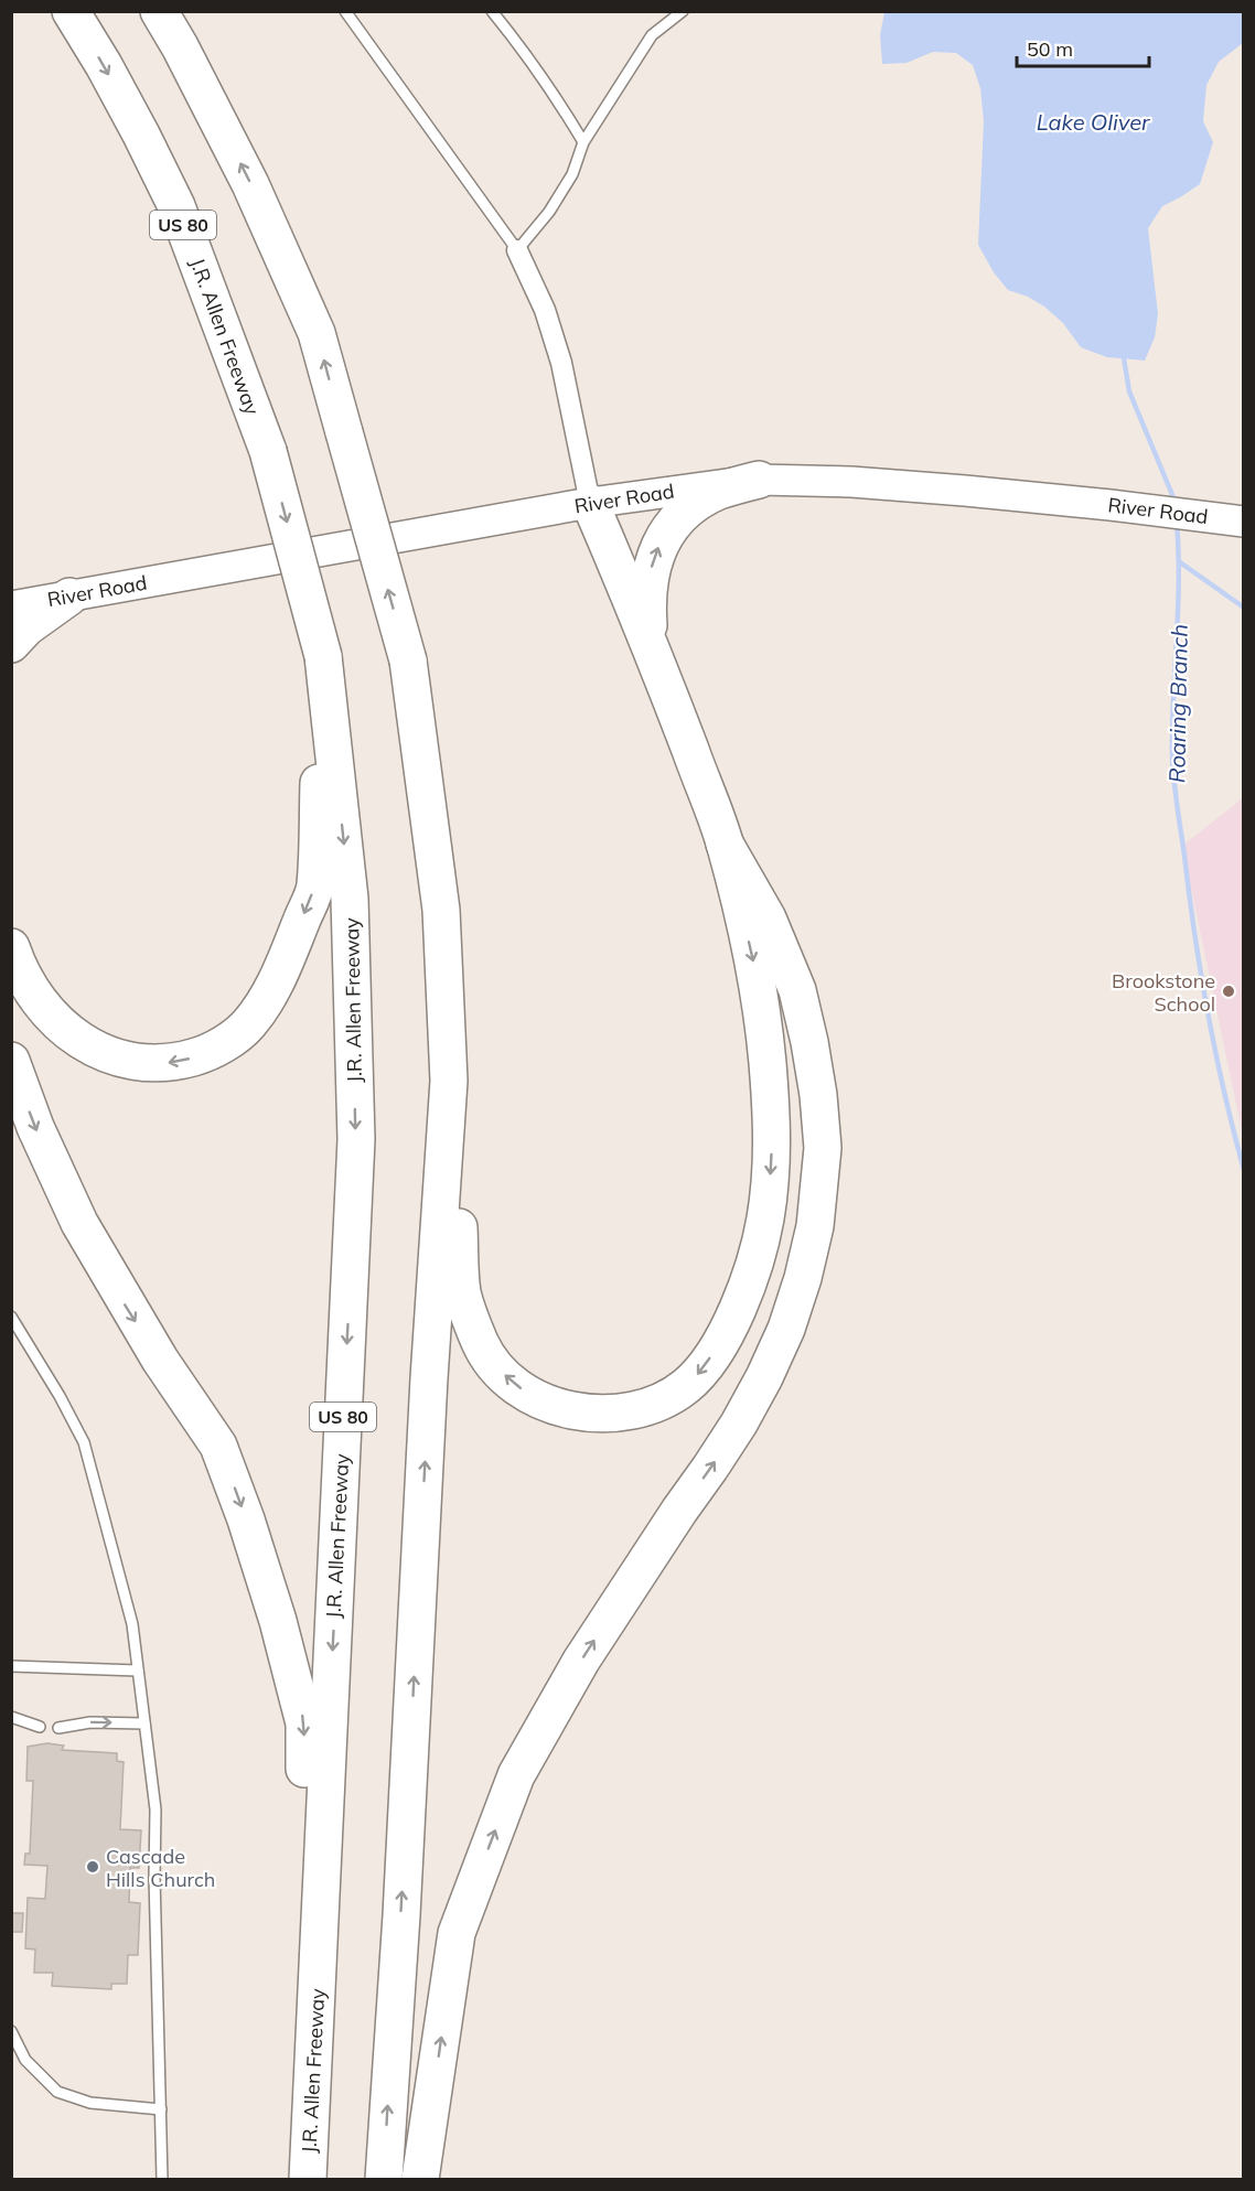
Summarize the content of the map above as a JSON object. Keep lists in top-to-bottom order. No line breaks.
{"streets":{"highway":["US 80","J.R. Allen Freeway"],"main road":["River Road"]},"water":["Lake Oliver","Roaring Branch"],"places":["Brookstone School","Cascade Hills Church"],"scale_bar":"50 m"}
